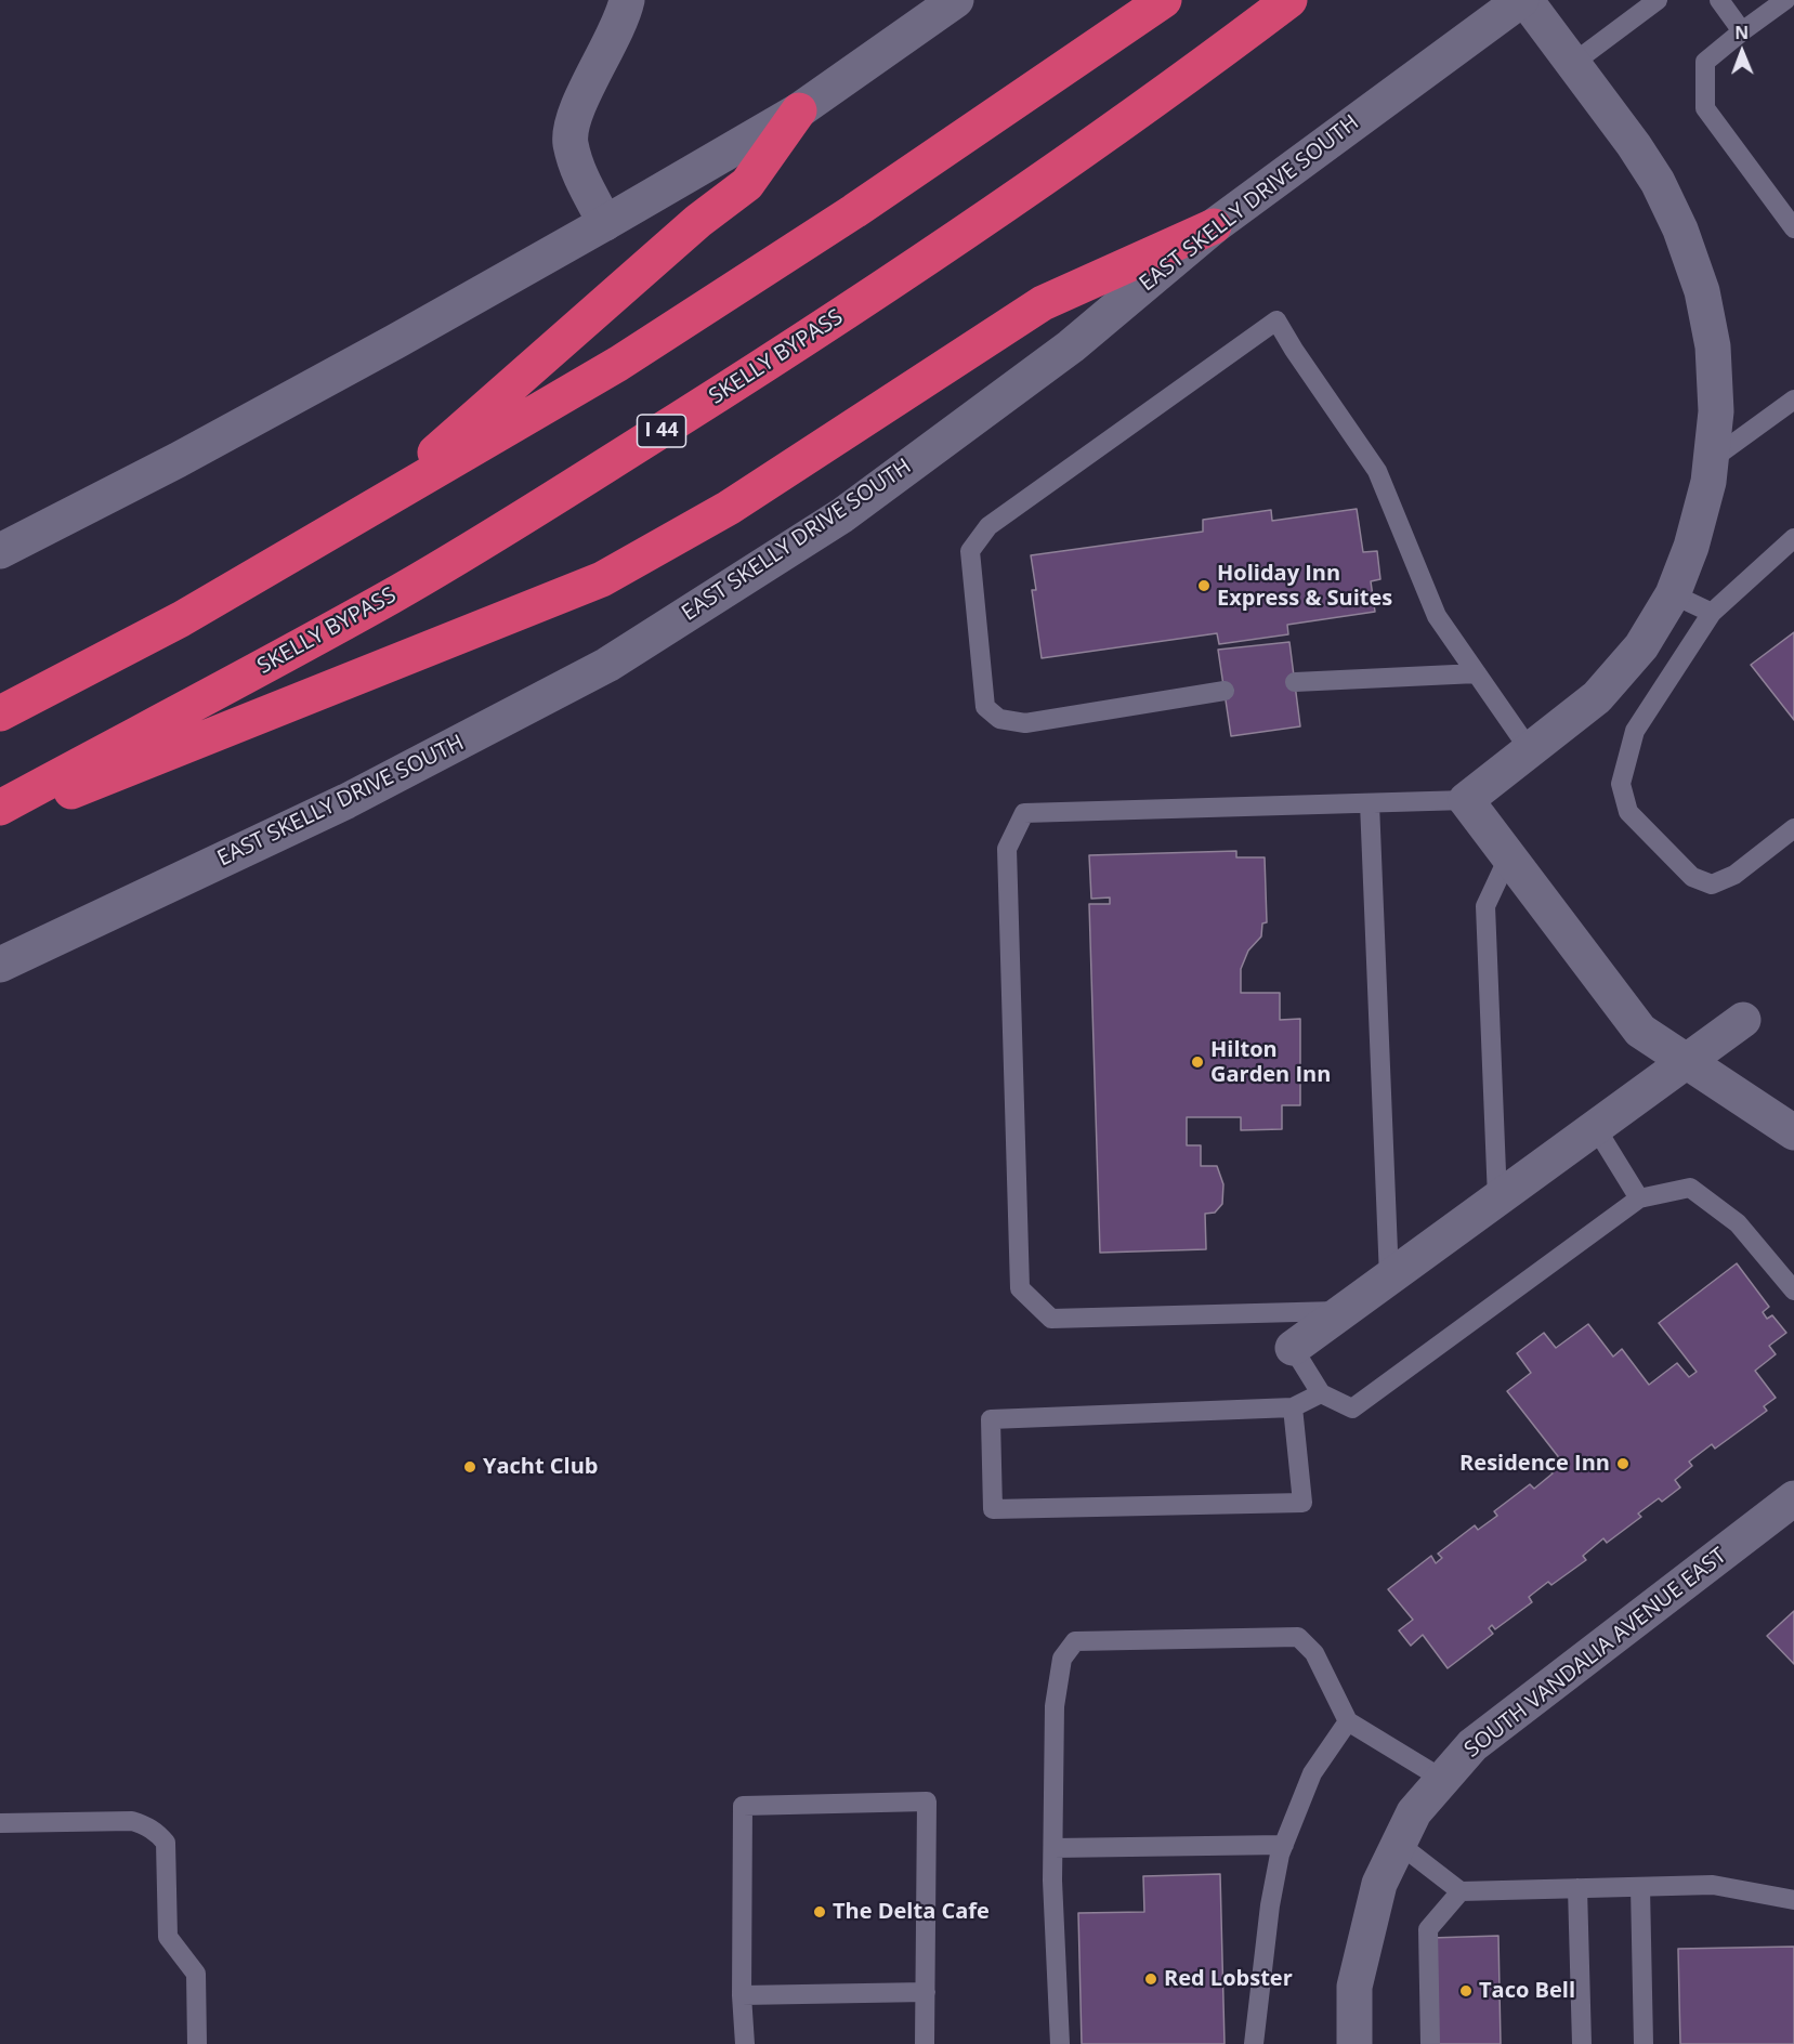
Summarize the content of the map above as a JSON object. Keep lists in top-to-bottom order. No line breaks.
{"streets":{"highway":["SKELLY BYPASS","I 44"],"street":["EAST SKELLY DRIVE SOUTH","SOUTH VANDALIA AVENUE EAST"]},"places":["Holiday Inn Express & Suites","Hilton Garden Inn","Residence Inn","Yacht Club","The Delta Cafe","Red Lobster","Taco Bell"],"north":"top"}
